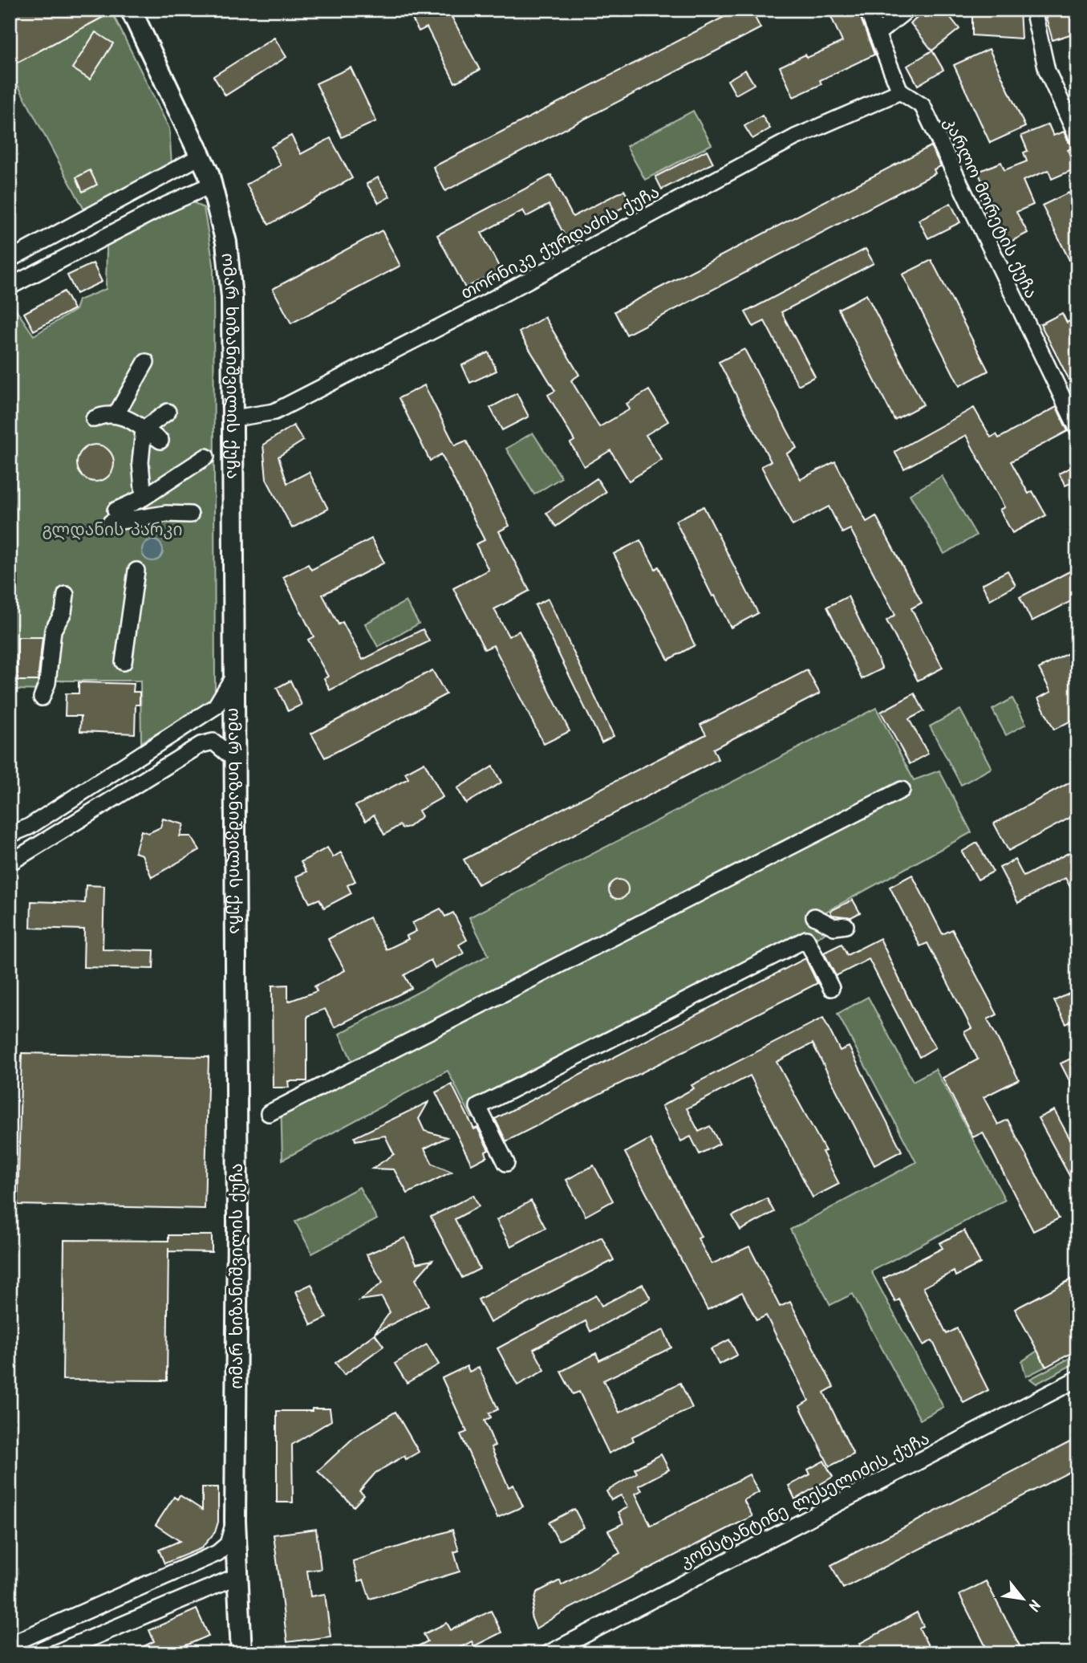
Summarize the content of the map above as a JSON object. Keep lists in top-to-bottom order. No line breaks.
{"streets":{"main road":["ომარ ხიზანიშვილის ქუჩა"],"street":["კარლო მორეტის ქუჩა","თორნიკე ქურდაძის ქუჩა","კონსტანტინე ლესელიძის ქუჩა"]},"crossings":[["კარლო მორეტის ქუჩა","თორნიკე ქურდაძის ქუჩა"],["თორნიკე ქურდაძის ქუჩა","ომარ ხიზანიშვილის ქუჩა"]],"parks":["გლდანის პარკი"],"north":"bottom right"}
